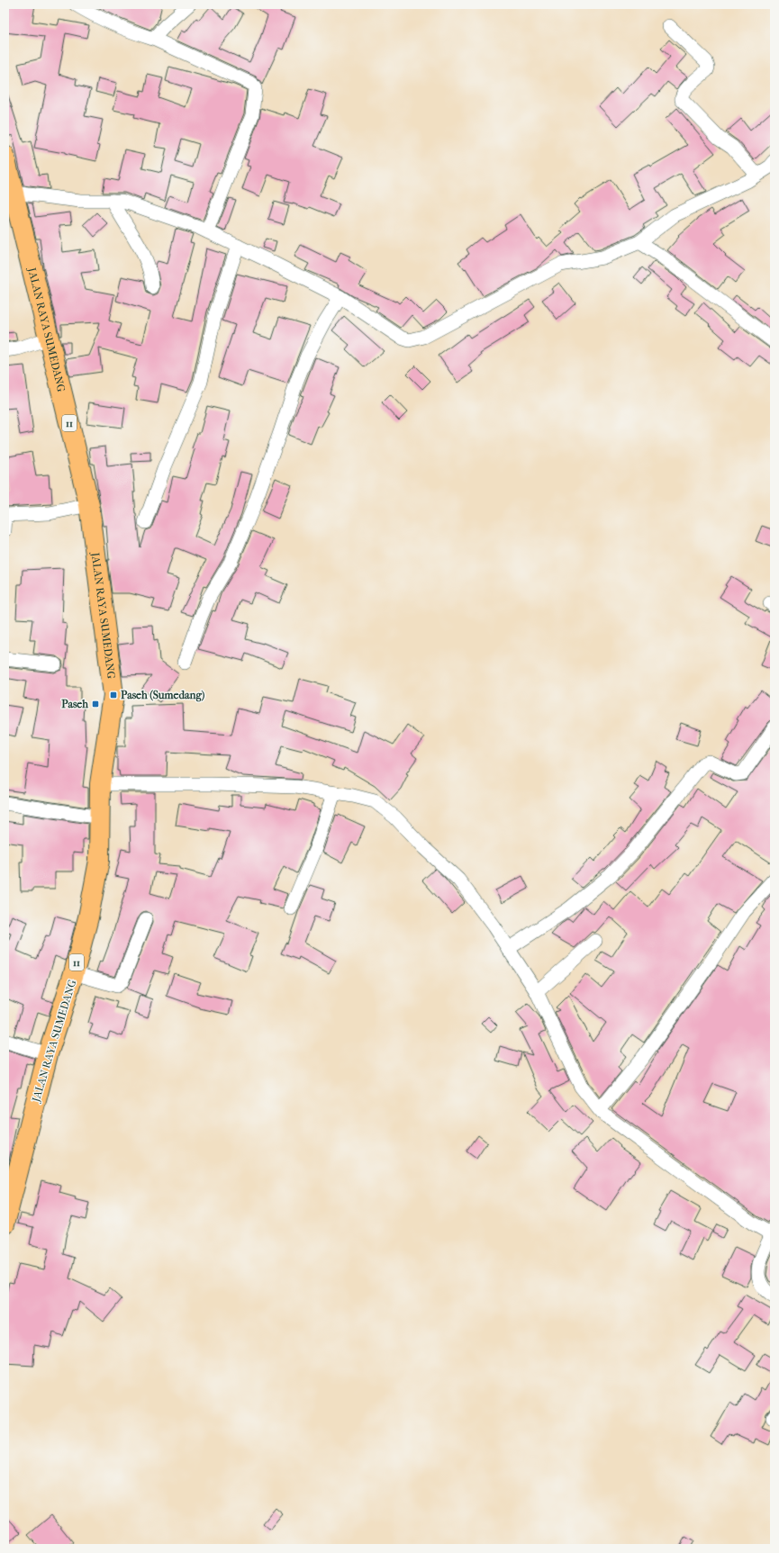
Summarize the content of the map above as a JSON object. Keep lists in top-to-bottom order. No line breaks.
{"streets":{"highway":["JALAN RAYA SUMEDANG","11"]},"places":{"transit":["Paseh (Sumedang)","Paseh"]}}
